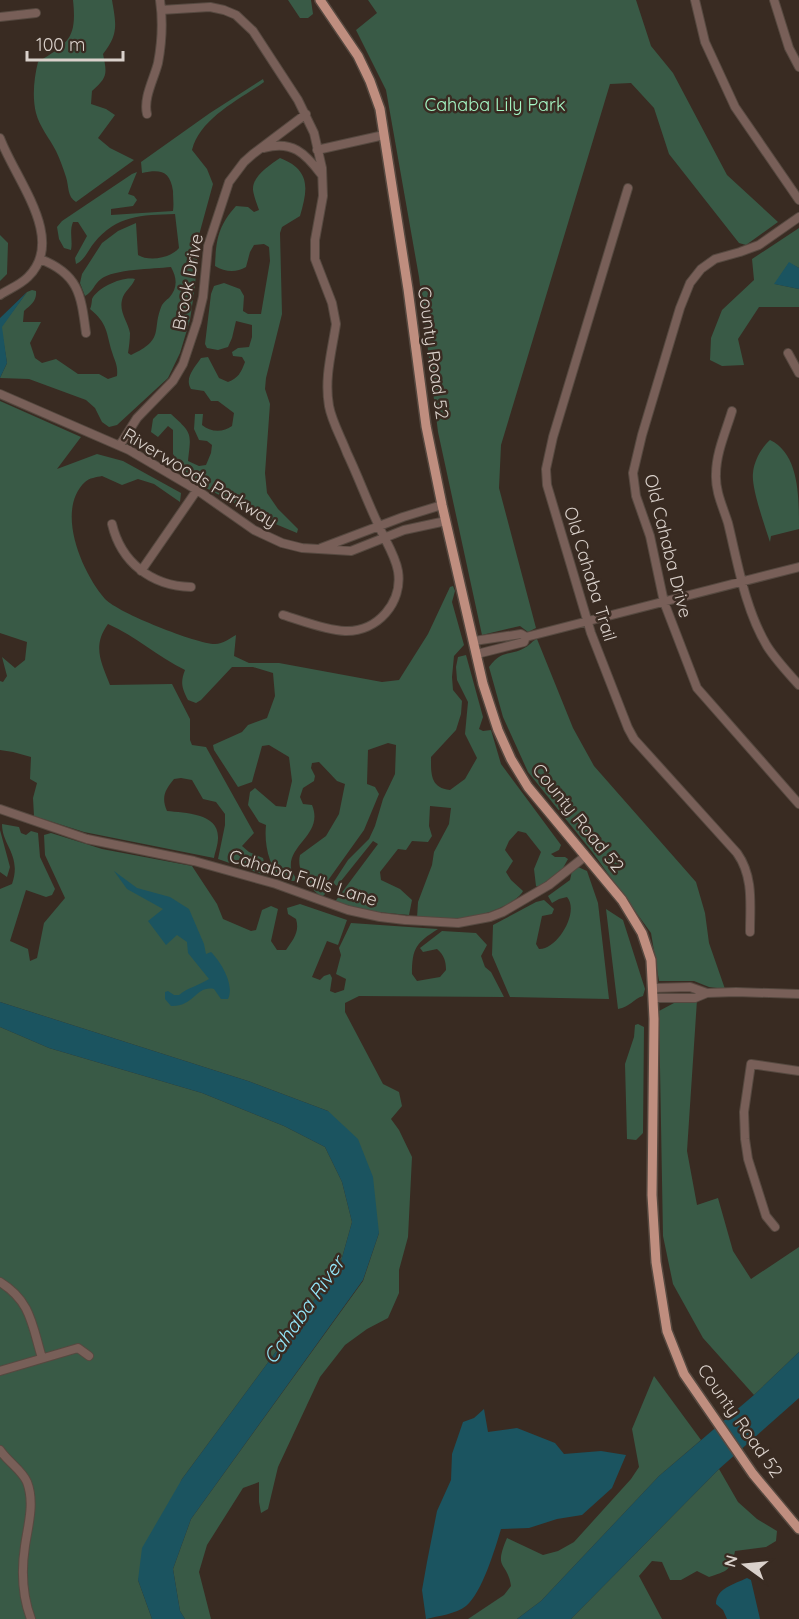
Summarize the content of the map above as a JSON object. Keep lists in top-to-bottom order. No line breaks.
{"streets":{"main road":["County Road 52"],"street":["Brook Drive","Riverwoods Parkway","Old Cahaba Drive","Old Cahaba Trail","Cahaba Falls Lane"]},"crossings":[["Brook Drive","Riverwoods Parkway"],["County Road 52","Riverwoods Parkway"],["County Road 52","Cahaba Falls Lane"]],"water":["Cahaba River"],"parks":["Cahaba Lily Park"],"scale_bar":"100 m","north":"left"}
